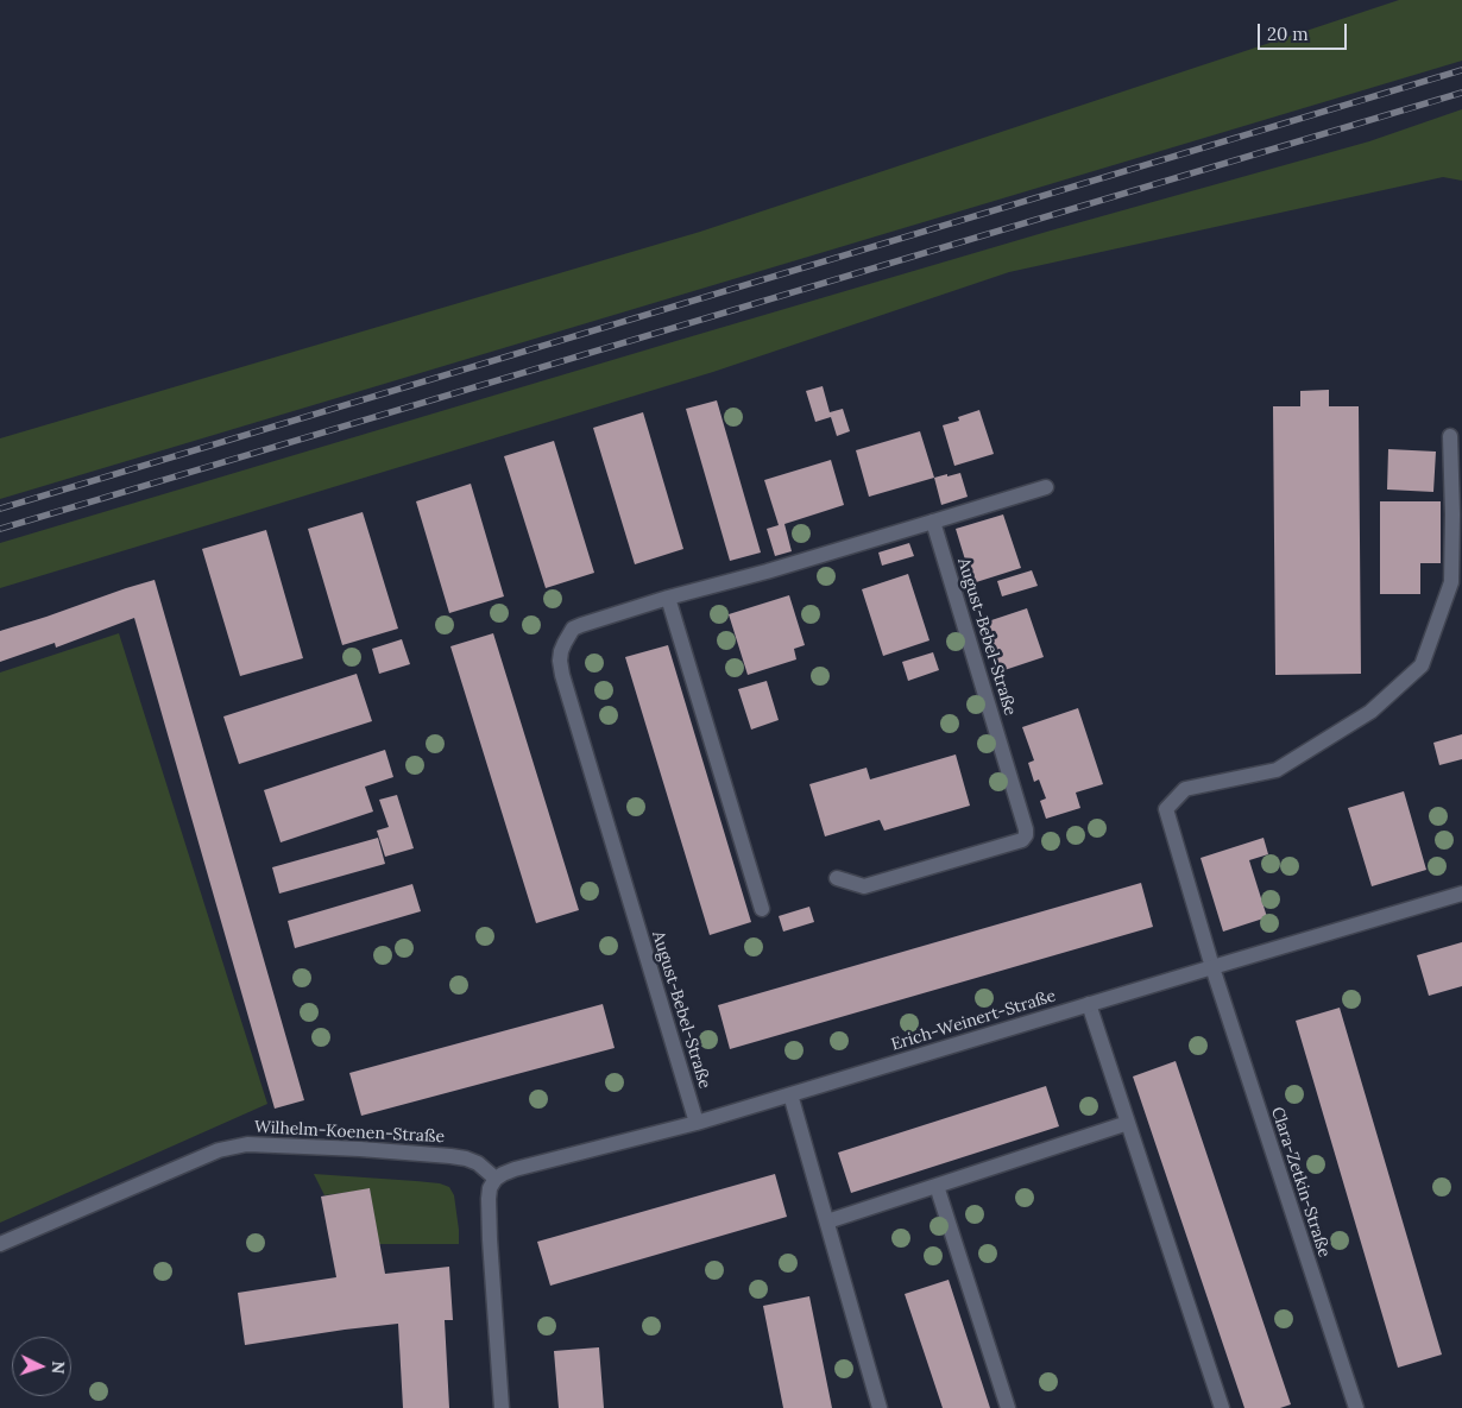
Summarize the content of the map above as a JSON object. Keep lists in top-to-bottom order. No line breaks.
{"streets":{"street":["August-Bebel-Straße","Erich-Weinert-Straße","Wilhelm-Koenen-Straße","Clara-Zetkin-Straße"]},"crossings":[["August-Bebel-Straße","Erich-Weinert-Straße"],["Erich-Weinert-Straße","Wilhelm-Koenen-Straße"],["Erich-Weinert-Straße","Clara-Zetkin-Straße"]],"scale_bar":"20 m","north":"right"}
